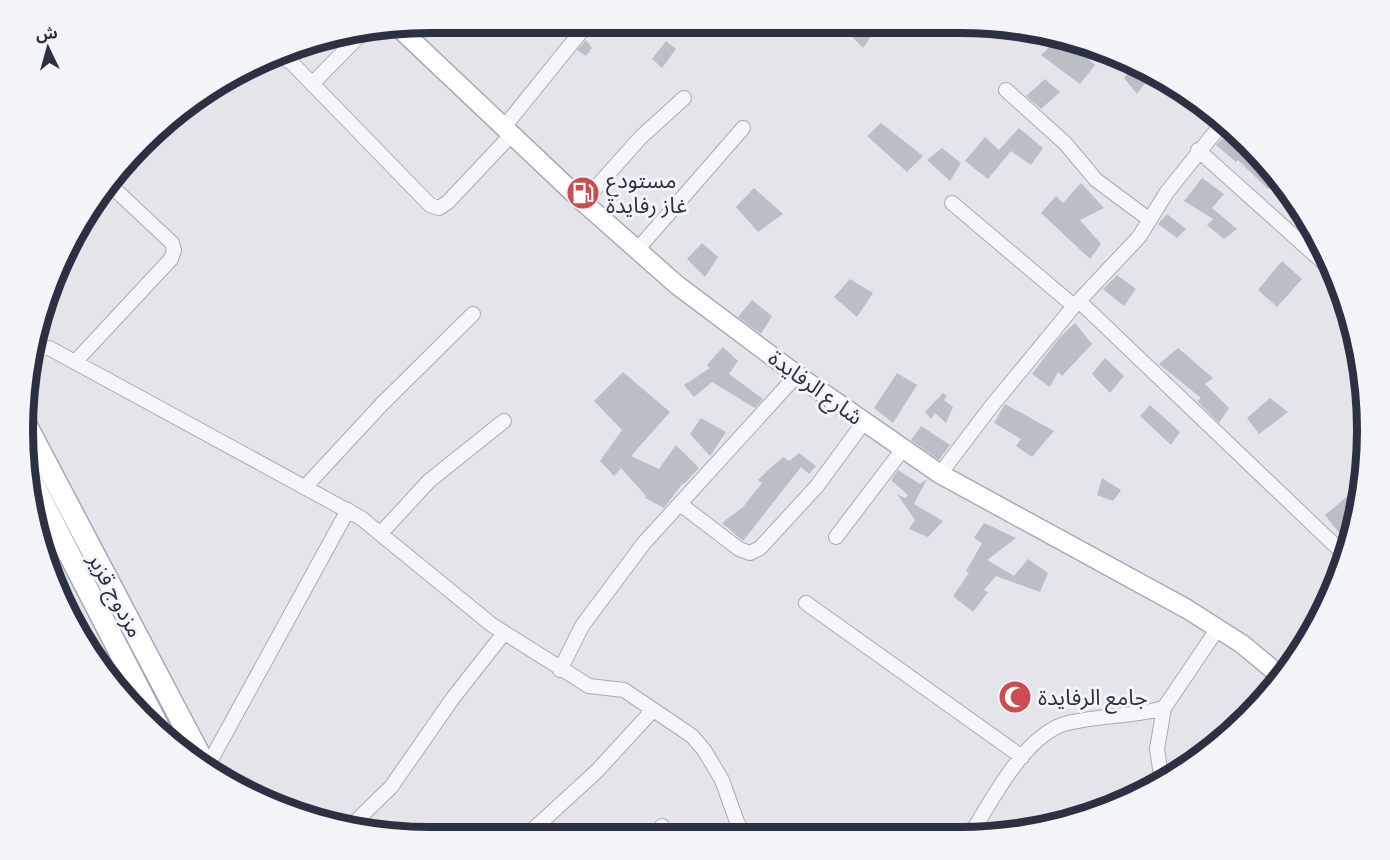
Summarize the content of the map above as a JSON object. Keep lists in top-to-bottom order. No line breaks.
{"streets":{"main road":["مزدوج قزير"],"street":["شارع الرفايدة"]},"places":{"fuel station":["مستودع غاز رفايدة"],"mosque":["جامع الرفايدة"]},"north":"top"}
